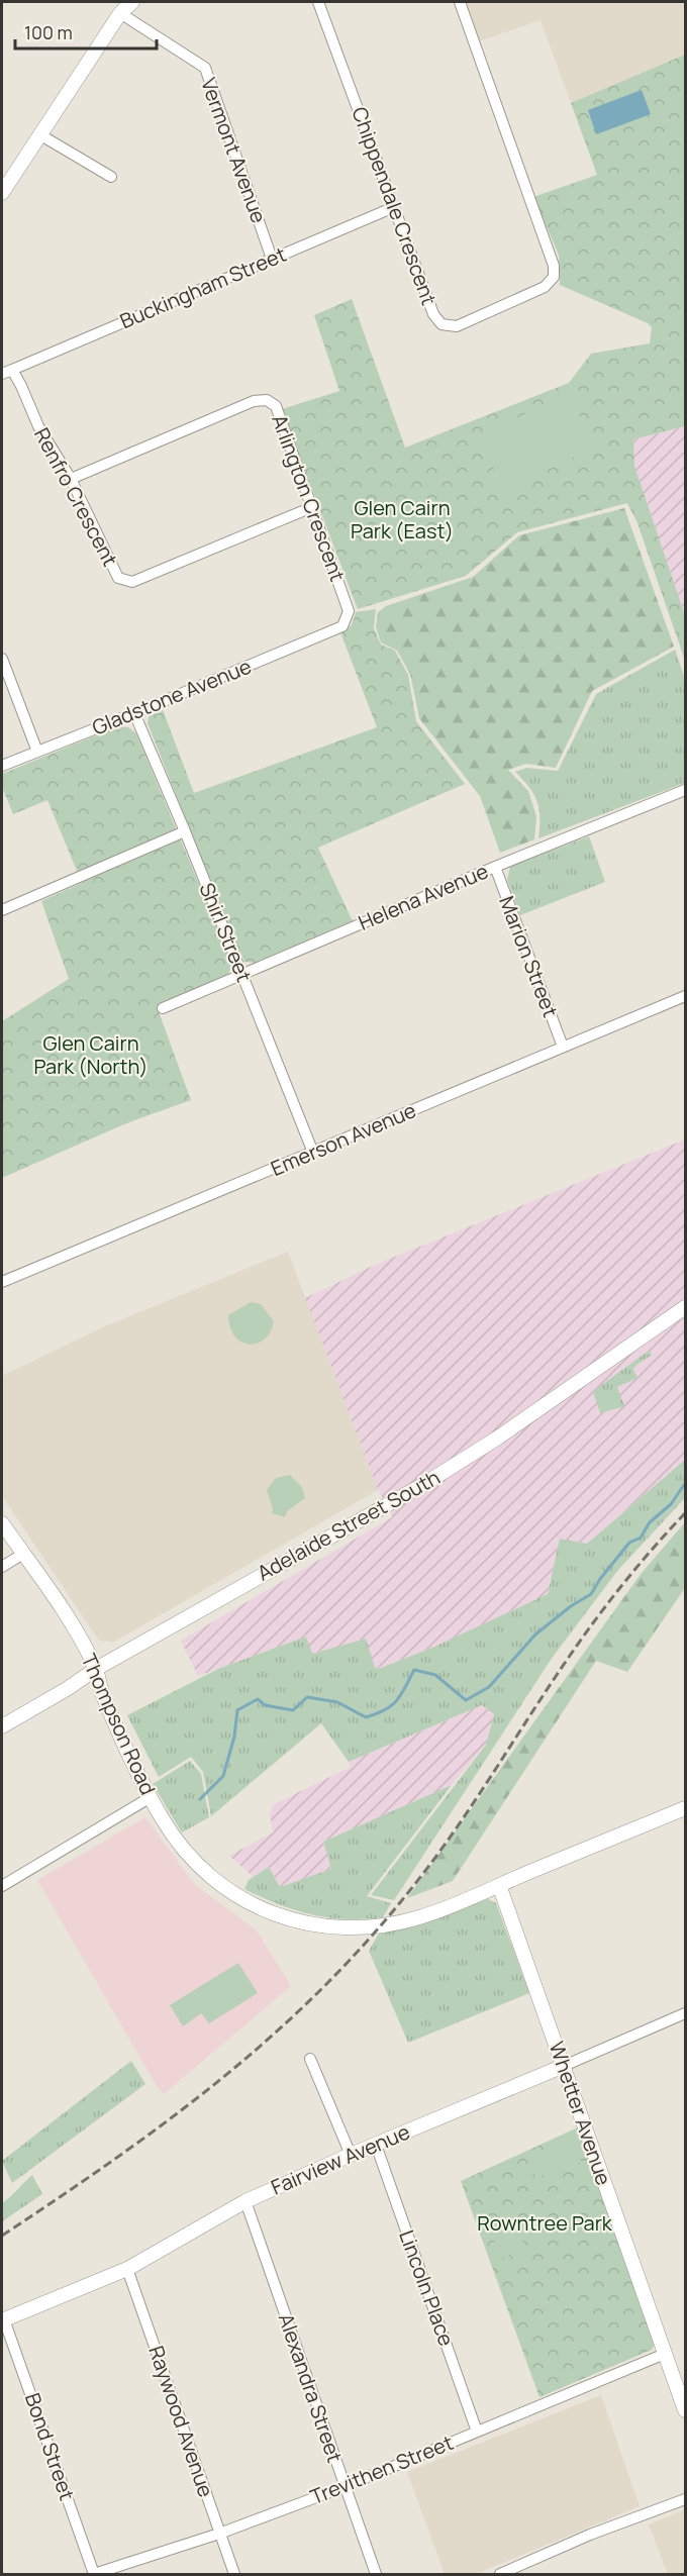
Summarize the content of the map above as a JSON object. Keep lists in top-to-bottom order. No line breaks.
{"streets":{"street":["Vermont Avenue","Chippendale Crescent","Buckingham Street","Renfro Crescent","Arlington Crescent","Gladstone Avenue","Helena Avenue","Shirl Street","Marion Street","Emerson Avenue","Adelaide Street South","Thompson Road","Whetter Avenue","Fairview Avenue","Lincoln Place","Alexandra Street","Raywood Avenue","Bond Street","Trevithen Street"]},"crossings":[["Vermont Avenue","Buckingham Street"],["Chippendale Crescent","Buckingham Street"],["Buckingham Street","Renfro Crescent"],["Renfro Crescent","Arlington Crescent"],["Arlington Crescent","Gladstone Avenue"],["Gladstone Avenue","Shirl Street"],["Helena Avenue","Shirl Street"],["Helena Avenue","Marion Street"],["Shirl Street","Emerson Avenue"],["Marion Street","Emerson Avenue"],["Adelaide Street South","Thompson Road"],["Thompson Road","Whetter Avenue"],["Whetter Avenue","Fairview Avenue"],["Whetter Avenue","Trevithen Street"],["Fairview Avenue","Lincoln Place"],["Fairview Avenue","Alexandra Street"],["Fairview Avenue","Raywood Avenue"],["Fairview Avenue","Bond Street"],["Lincoln Place","Trevithen Street"],["Alexandra Street","Trevithen Street"],["Raywood Avenue","Trevithen Street"],["Bond Street","Trevithen Street"]],"parks":["Glen Cairn Park (East)","Glen Cairn Park (North)","Rowntree Park"],"scale_bar":"100 m"}
